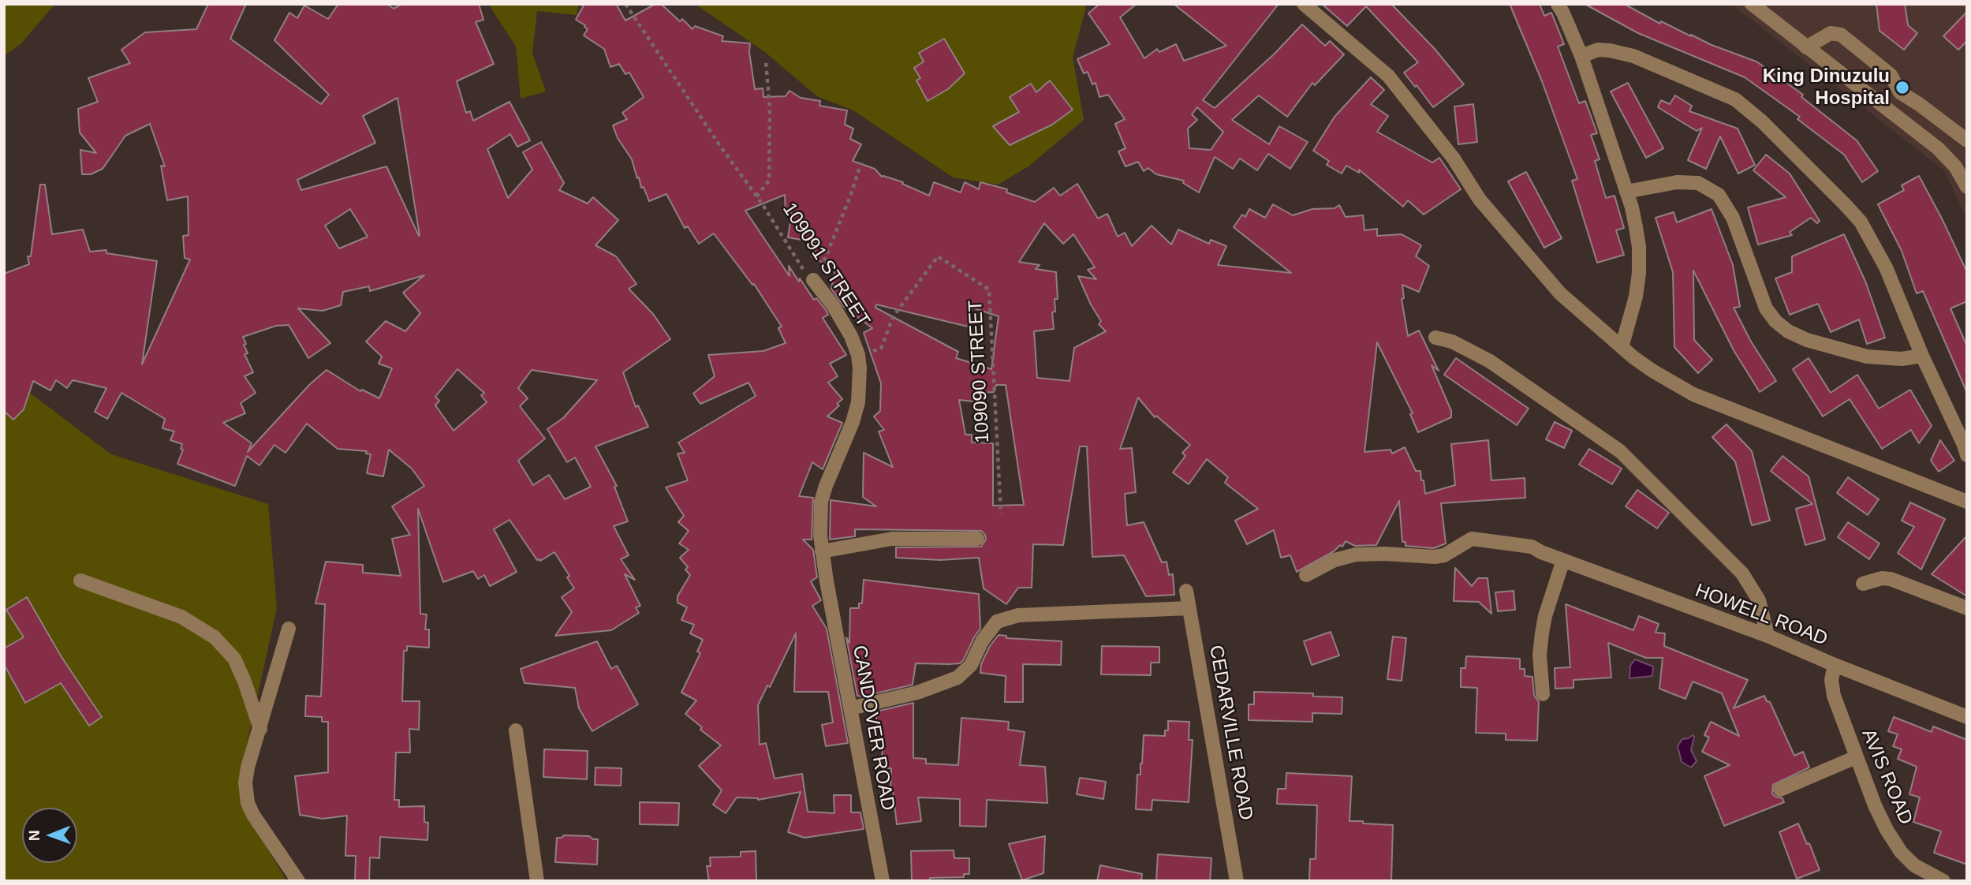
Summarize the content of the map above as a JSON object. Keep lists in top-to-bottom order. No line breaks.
{"streets":{"street":["109091 STREET","HOWELL ROAD","CANDOVER ROAD","CEDARVILLE ROAD","AVIS ROAD"],"path":["109090 STREET"]},"crossings":[["109091 STREET","109090 STREET"],["109091 STREET","CANDOVER ROAD"],["HOWELL ROAD","AVIS ROAD"]],"places":["King Dinuzulu Hospital"],"north":"left"}
